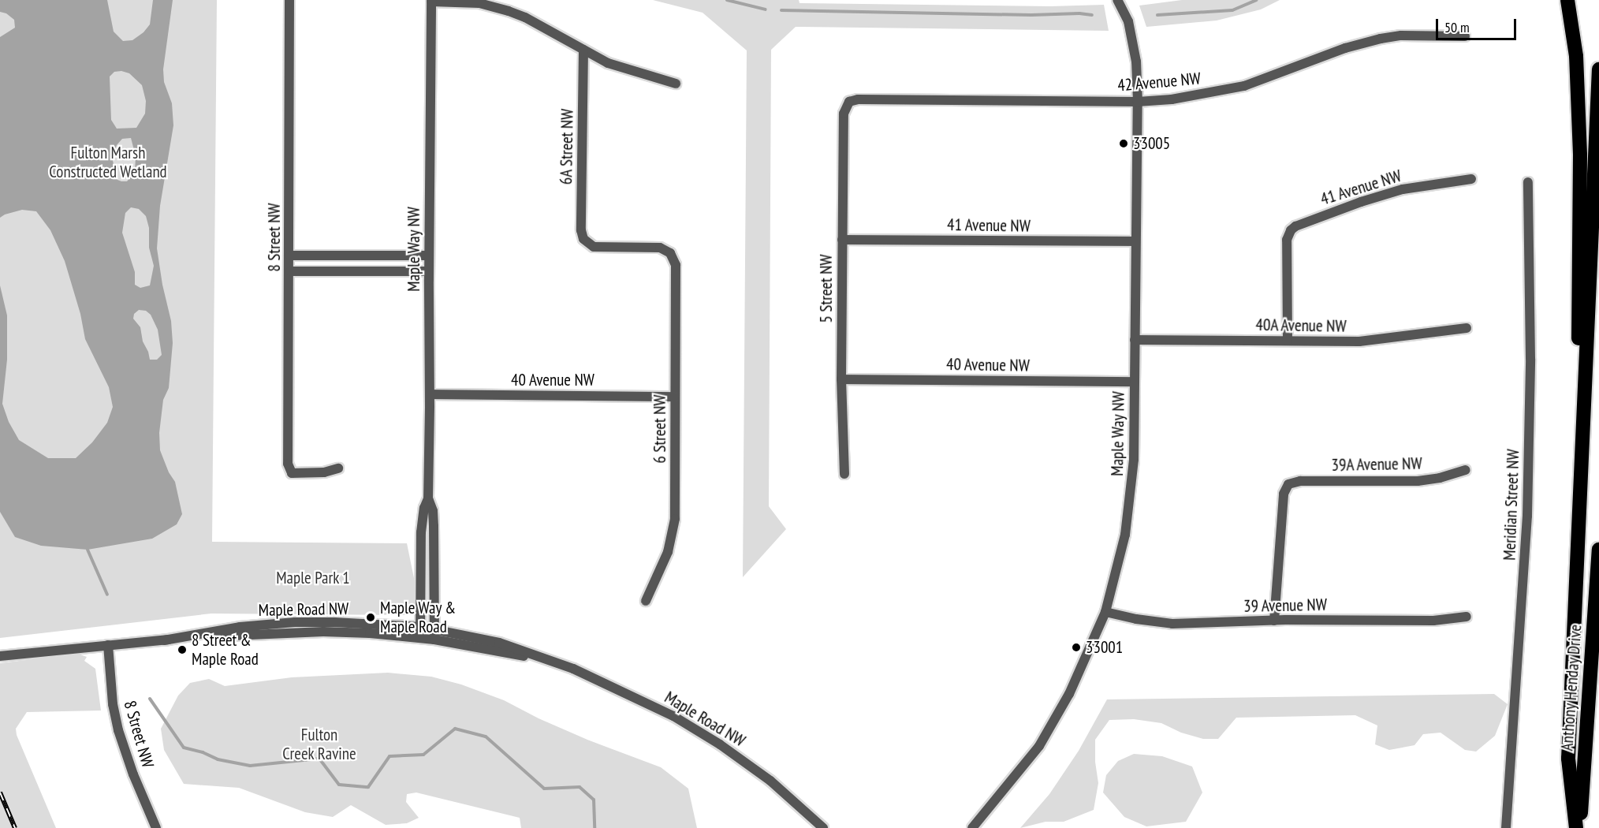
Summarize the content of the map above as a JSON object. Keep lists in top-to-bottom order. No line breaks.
{"streets":{"highway":["Anthony Henday Drive"],"street":["42 Avenue NW","6A Street NW","41 Avenue NW","8 Street NW","Maple Way NW","5 Street NW","40A Avenue NW","40 Avenue NW","6 Street NW","39A Avenue NW","Meridian Street NW","39 Avenue NW","Maple Road NW"]},"crossings":[["42 Avenue NW","Maple Way NW"],["42 Avenue NW","5 Street NW"],["6A Street NW","6 Street NW"],["41 Avenue NW","Maple Way NW"],["41 Avenue NW","5 Street NW"],["41 Avenue NW","40A Avenue NW"],["8 Street NW","Maple Road NW"],["Maple Way NW","40A Avenue NW"],["Maple Way NW","40 Avenue NW"],["Maple Way NW","39 Avenue NW"],["Maple Way NW","Maple Road NW"],["5 Street NW","40 Avenue NW"],["40 Avenue NW","6 Street NW"],["39A Avenue NW","39 Avenue NW"]],"parks":["Fulton Marsh Constructed Wetland","Maple Park 1","Fulton Creek Ravine"],"places":["33005","Maple Way & Maple Road","33001","8 Street & Maple Road"],"scale_bar":"50 m"}
